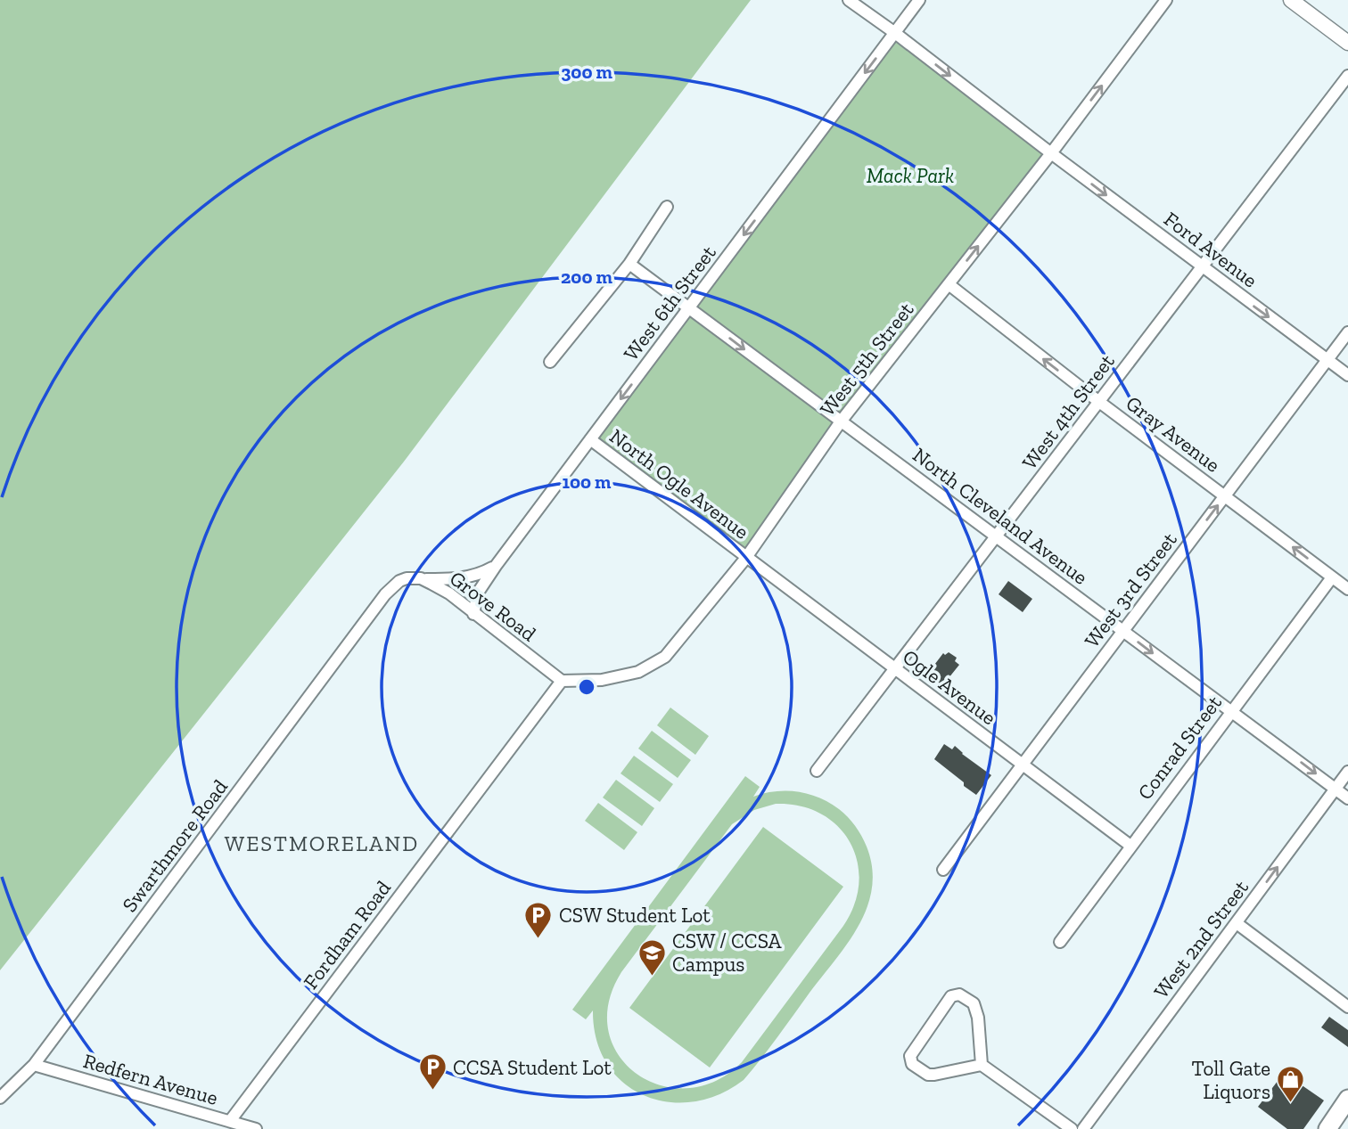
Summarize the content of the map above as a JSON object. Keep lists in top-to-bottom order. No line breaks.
{"streets":{"street":["Ford Avenue","West 6th Street","West 5th Street","West 4th Street","Gray Avenue","North Ogle Avenue","North Cleveland Avenue","West 3rd Street","Grove Road","Ogle Avenue","Conrad Street","Swarthmore Road","Fordham Road","West 2nd Street","Redfern Avenue"]},"crossings":[["Ford Avenue","West 6th Street"],["Ford Avenue","West 5th Street"],["Ford Avenue","West 4th Street"],["Ford Avenue","West 3rd Street"],["West 6th Street","North Ogle Avenue"],["West 6th Street","North Cleveland Avenue"],["West 6th Street","Grove Road"],["West 5th Street","Gray Avenue"],["West 5th Street","North Ogle Avenue"],["West 5th Street","North Cleveland Avenue"],["West 5th Street","Grove Road"],["West 5th Street","Ogle Avenue"],["West 5th Street","Fordham Road"],["West 4th Street","Gray Avenue"],["West 4th Street","North Cleveland Avenue"],["West 4th Street","Ogle Avenue"],["Gray Avenue","West 3rd Street"],["Gray Avenue","Conrad Street"],["North Ogle Avenue","Ogle Avenue"],["North Cleveland Avenue","West 3rd Street"],["North Cleveland Avenue","Conrad Street"],["North Cleveland Avenue","West 2nd Street"],["West 3rd Street","Ogle Avenue"],["Grove Road","Swarthmore Road"],["Grove Road","Fordham Road"],["Ogle Avenue","Conrad Street"],["Swarthmore Road","Redfern Avenue"],["Fordham Road","Redfern Avenue"]],"one_way":["Ford Avenue","West 5th Street","Gray Avenue","North Cleveland Avenue","West 2nd Street"],"districts":["WESTMORELAND"],"parks":["Mack Park"],"places":{"parking":["CSW Student Lot","CCSA Student Lot"],"school or university":["CSW / CCSA Campus"],"shop":["Toll Gate Liquors"]},"rings":["300 m","200 m","100 m"]}
